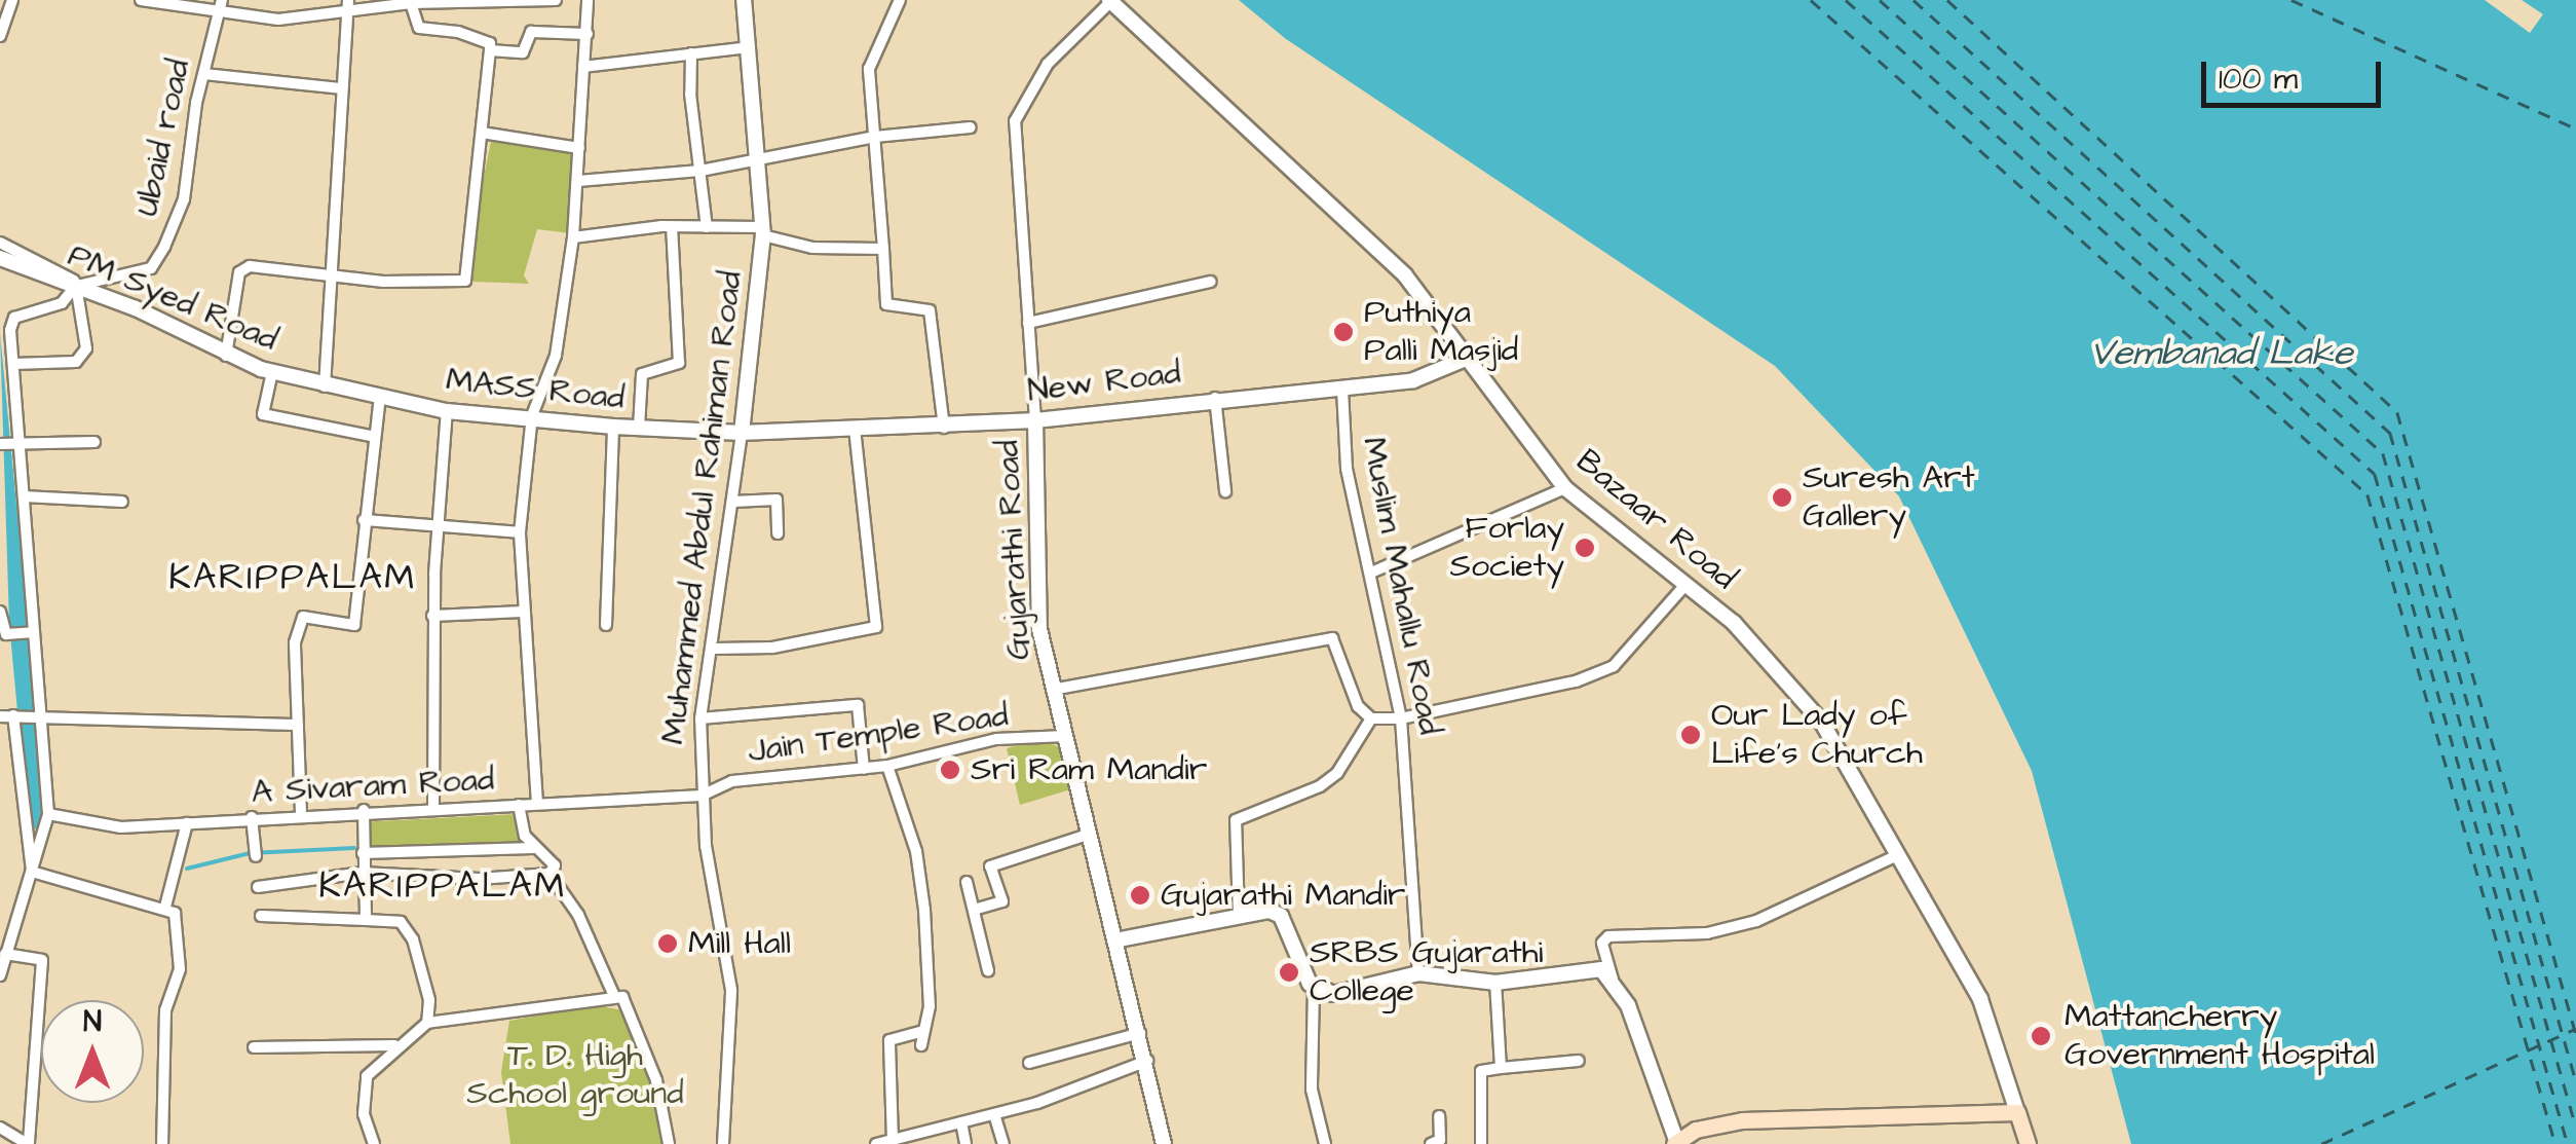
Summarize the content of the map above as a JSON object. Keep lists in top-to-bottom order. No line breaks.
{"streets":{"street":["Ubaid road","PM Syed Road","New Road","MASS Road","Muhammed Abdul Rahiman Road","Bazaar Road","Gujarathi Road","Muslim Mahallu Road","Jain Temple Road","A Sivaram Road"]},"crossings":[["Ubaid road","PM Syed Road"],["PM Syed Road","MASS Road"],["New Road","MASS Road"],["New Road","Muhammed Abdul Rahiman Road"],["New Road","Bazaar Road"],["New Road","Gujarathi Road"],["New Road","Muslim Mahallu Road"],["MASS Road","Muhammed Abdul Rahiman Road"],["Muhammed Abdul Rahiman Road","Jain Temple Road"],["Muhammed Abdul Rahiman Road","A Sivaram Road"],["Gujarathi Road","Jain Temple Road"],["Jain Temple Road","A Sivaram Road"]],"districts":["KARIPPALAM","KARIPPALAM"],"water":["Vembanad Lake"],"parks":["T. D. High School ground"],"places":["Puthiya Palli Masjid","Suresh Art Gallery","Forlay Society","Our Lady of Life's Church","Sri Ram Mandir","Gujarathi Mandir","Mill Hall","SRBS Gujarathi College","Mattancherry Government Hospital"],"scale_bar":"100 m","north":"top"}
